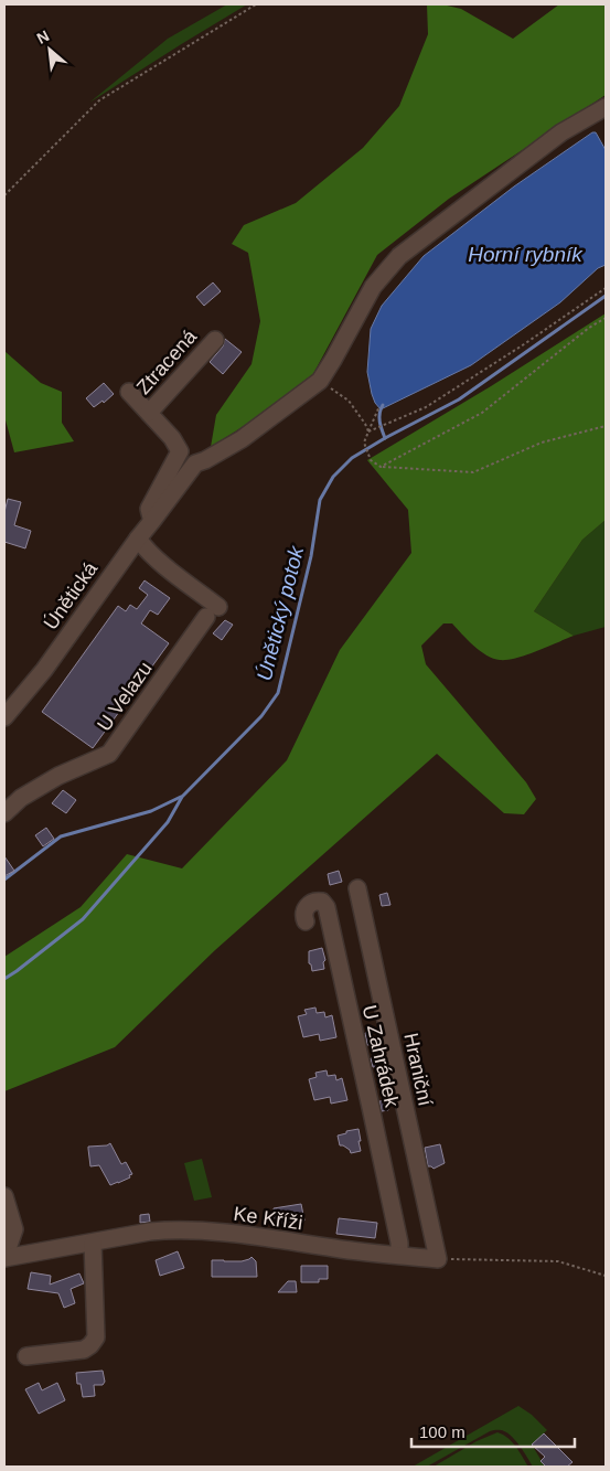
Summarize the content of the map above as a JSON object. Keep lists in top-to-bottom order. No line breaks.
{"streets":{"street":["Ztracená","Únětická","U Velazu","U Zahrádek","Hraniční","Ke Kříži"]},"crossings":[["Ztracená","Únětická"],["Únětická","U Velazu"],["U Zahrádek","Ke Kříži"],["Hraniční","Ke Kříži"]],"water":["Horní rybník","Únětický potok"],"scale_bar":"100 m","north":"top left"}
